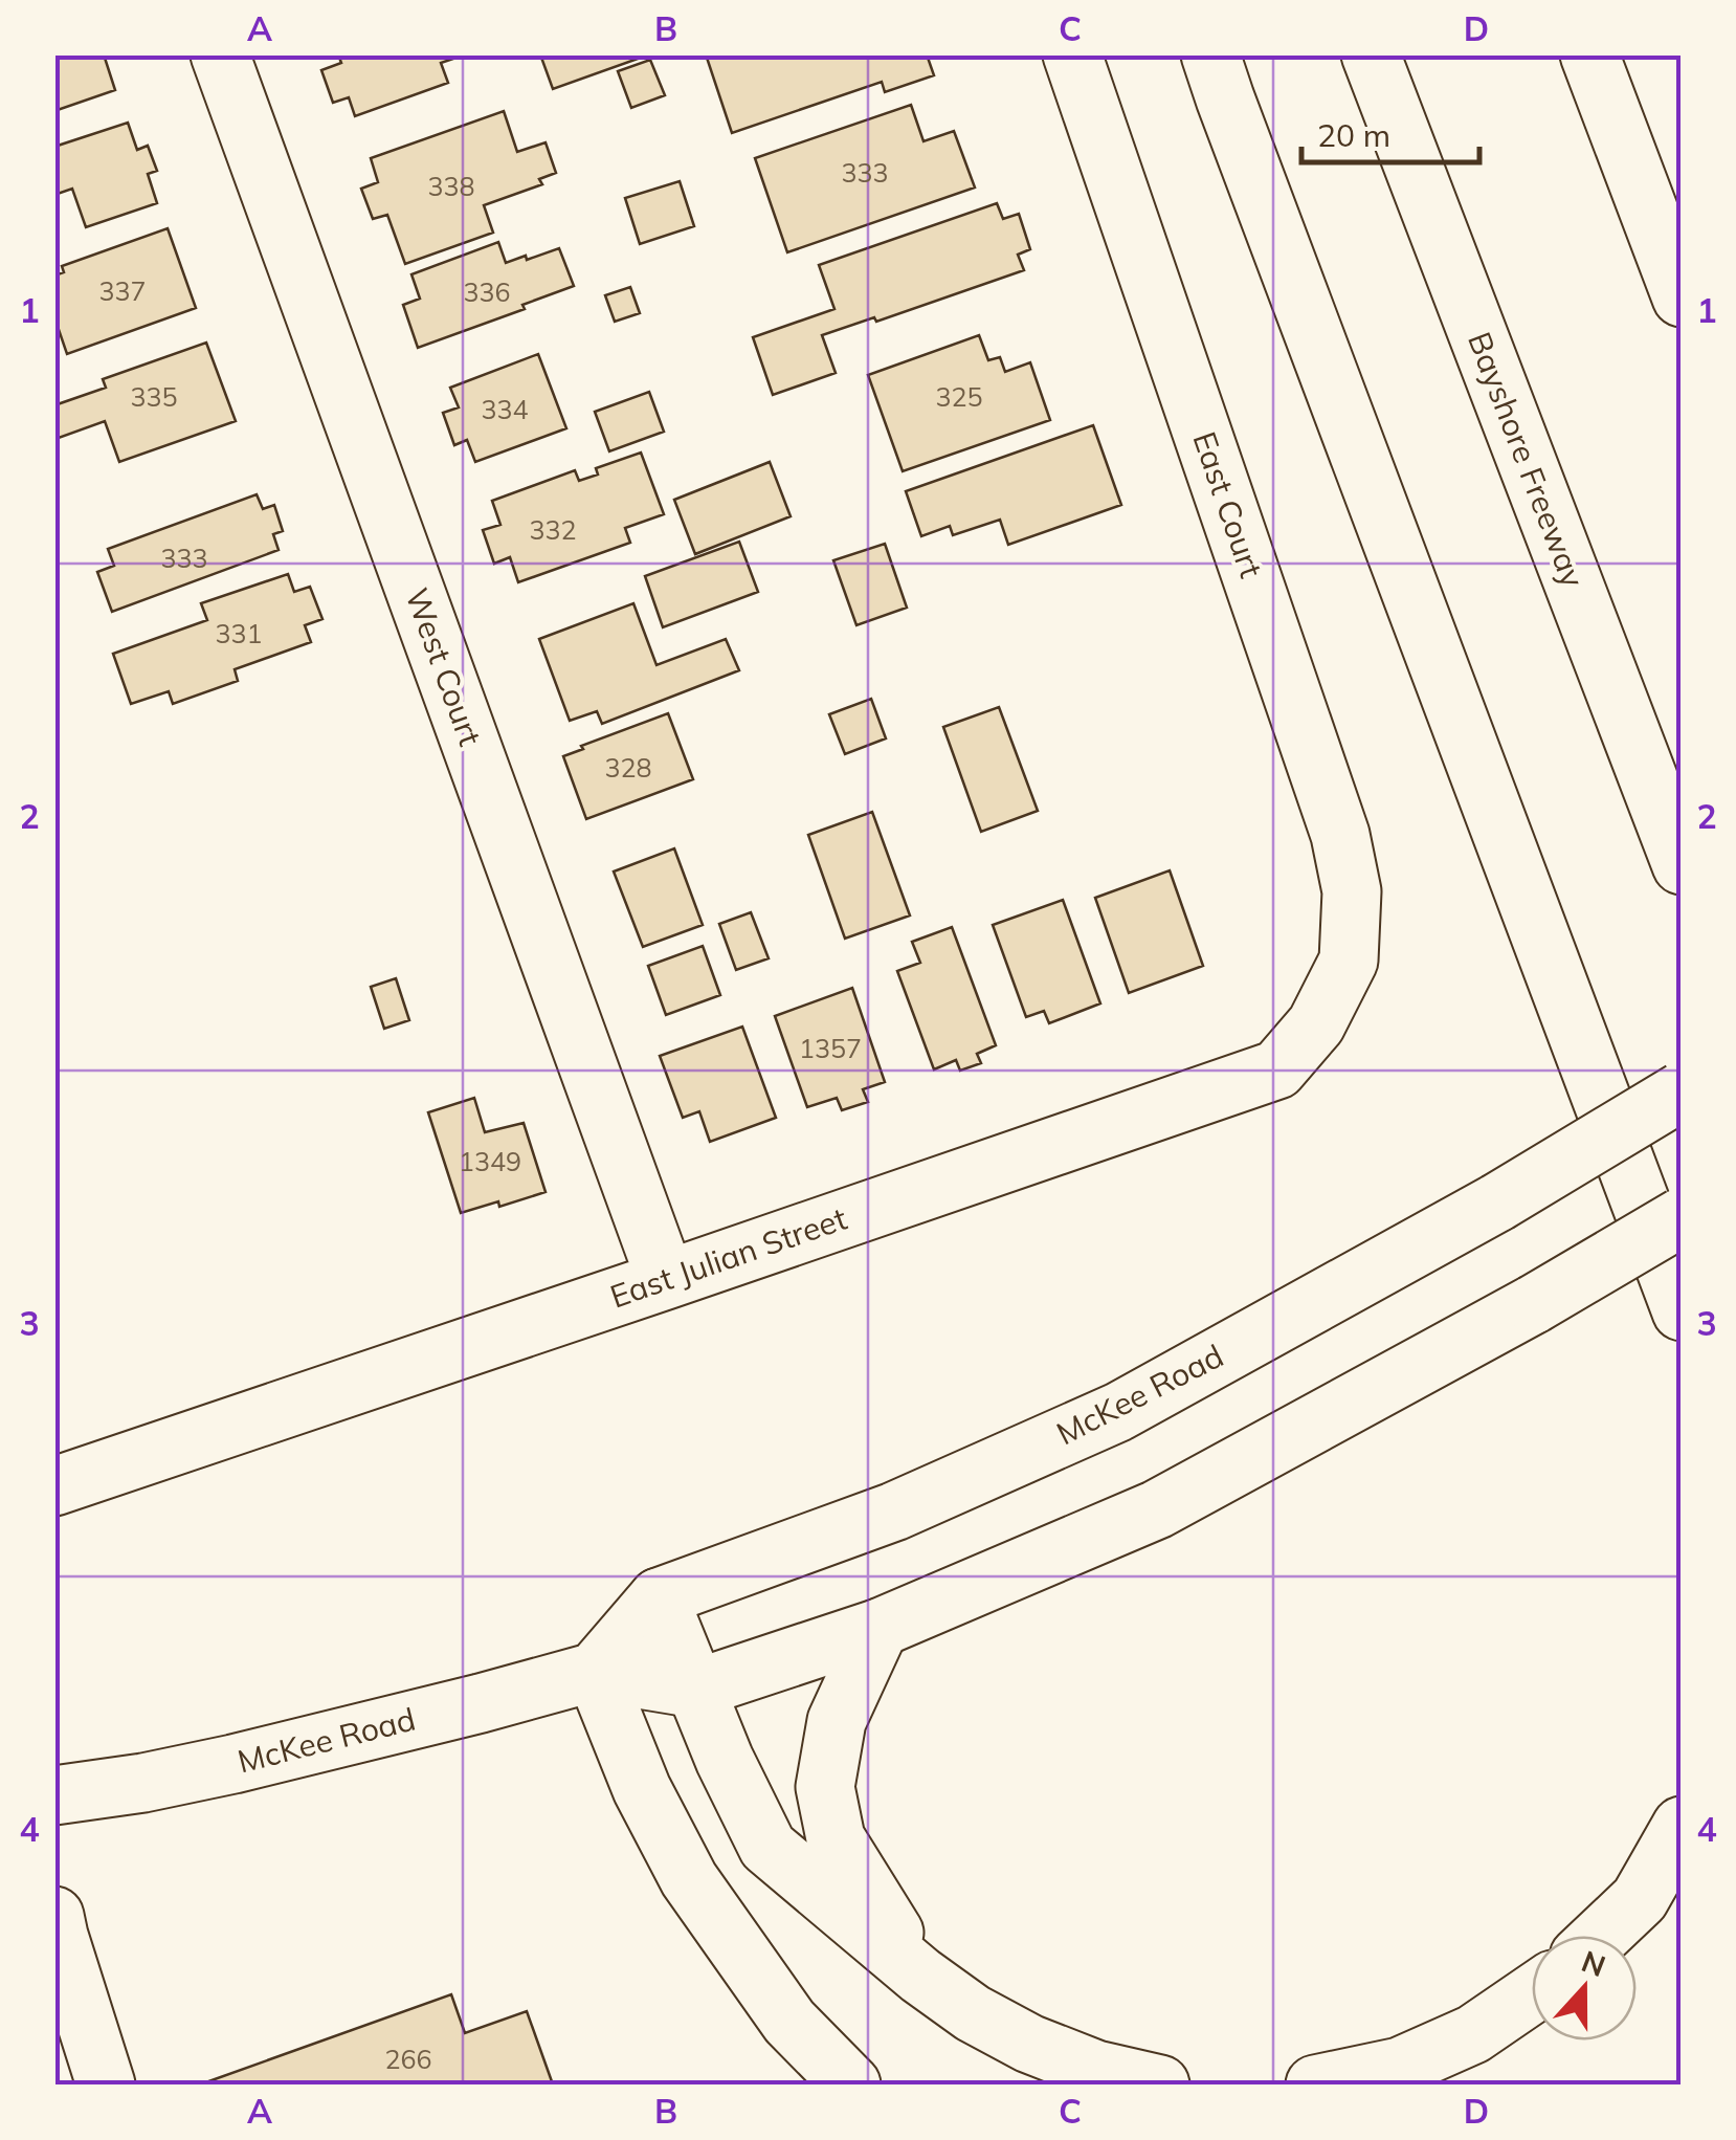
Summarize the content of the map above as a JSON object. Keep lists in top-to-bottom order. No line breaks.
{"streets":{"main road":["Bayshore Freeway","East Court","West Court","East Julian Street","McKee Road"]},"crossings":[["East Court","East Julian Street"],["West Court","East Julian Street"]],"house_numbers":["333","338","337","336","335","325","334","332","333","331","328","1357","1349","266"],"scale_bar":"20 m","north":"top","grid":{"columns":["A","B","C","D"],"rows":["1","2","3","4"]}}
